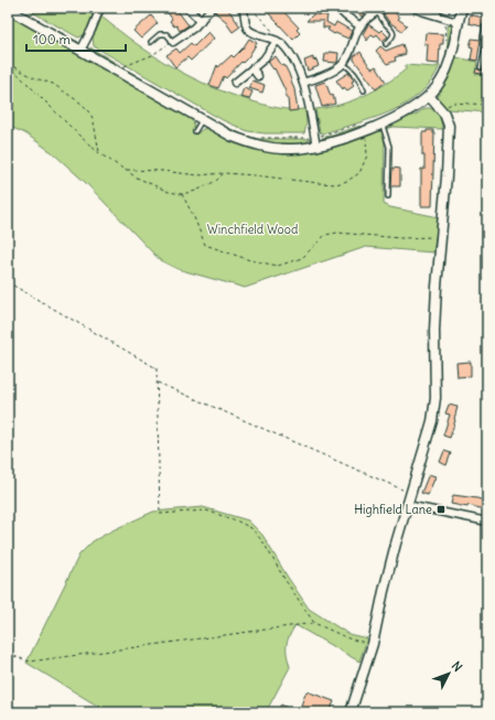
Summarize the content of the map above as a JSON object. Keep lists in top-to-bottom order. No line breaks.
{"parks":["Winchfield Wood"],"places":{"transit":["Highfield Lane"]},"scale_bar":"100 m","north":"top right"}
